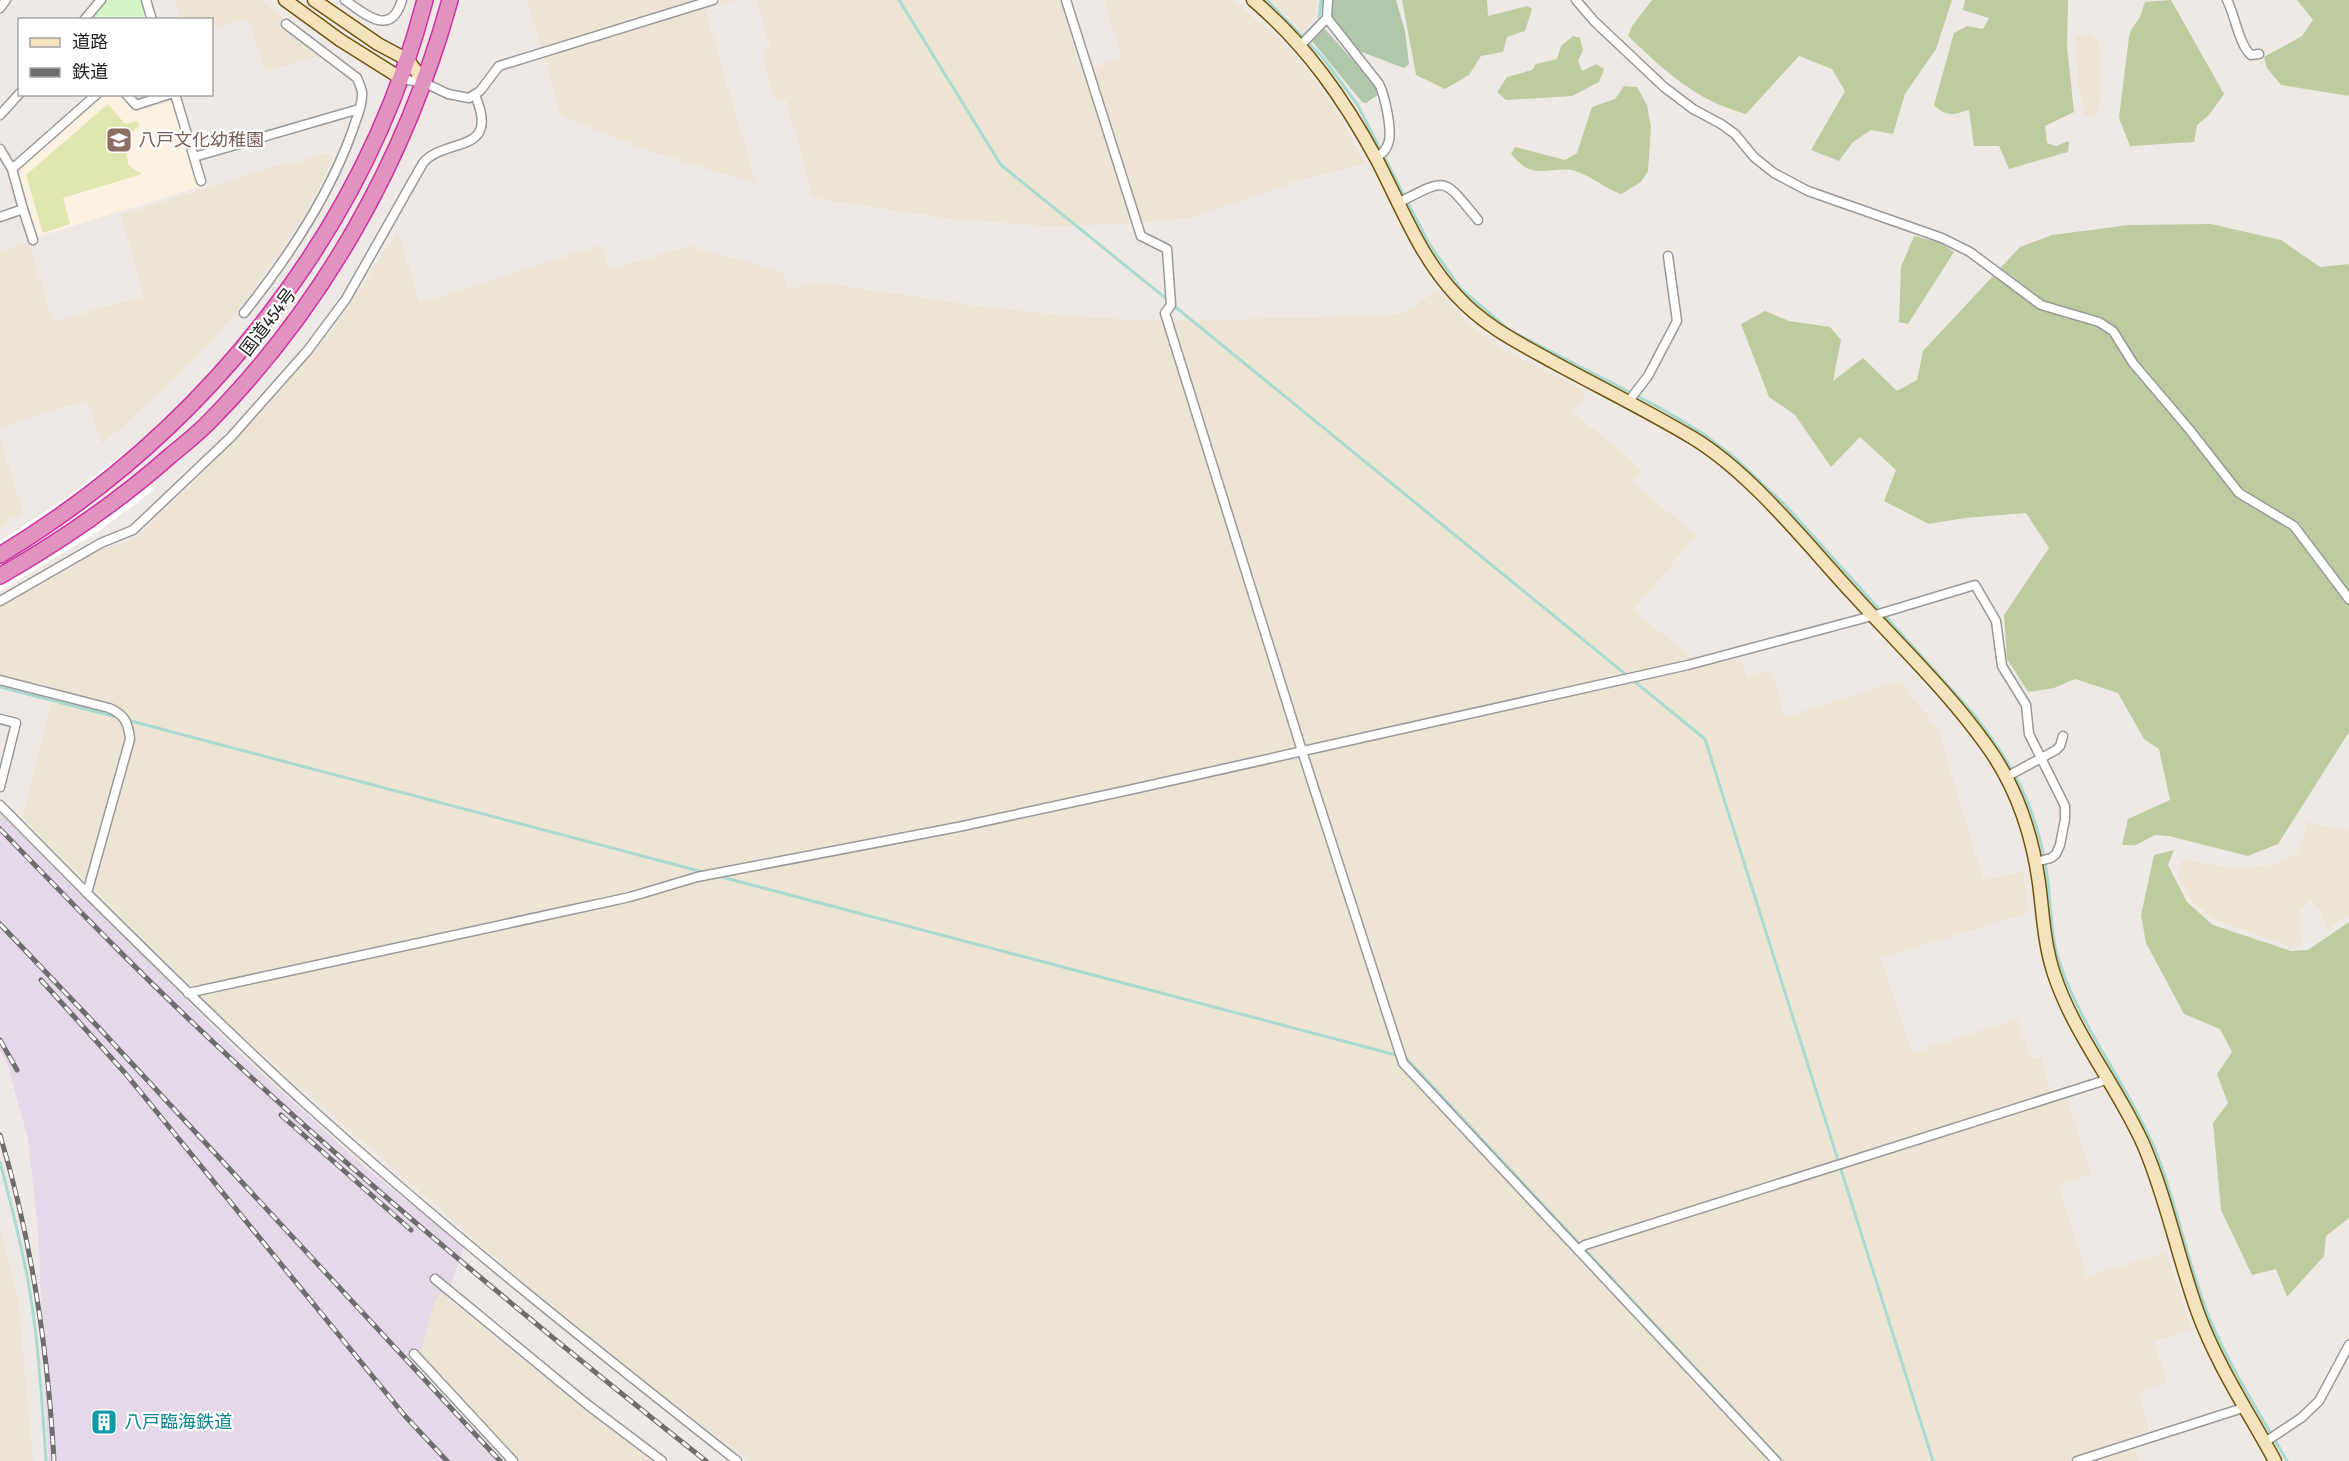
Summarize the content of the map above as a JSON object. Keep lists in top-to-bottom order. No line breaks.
{"streets":{"highway":["国道454号"]},"places":{"school or university":["八戸文化幼稚園"],"building":["八戸臨海鉄道"]},"legend":["道路","鉄道"]}
